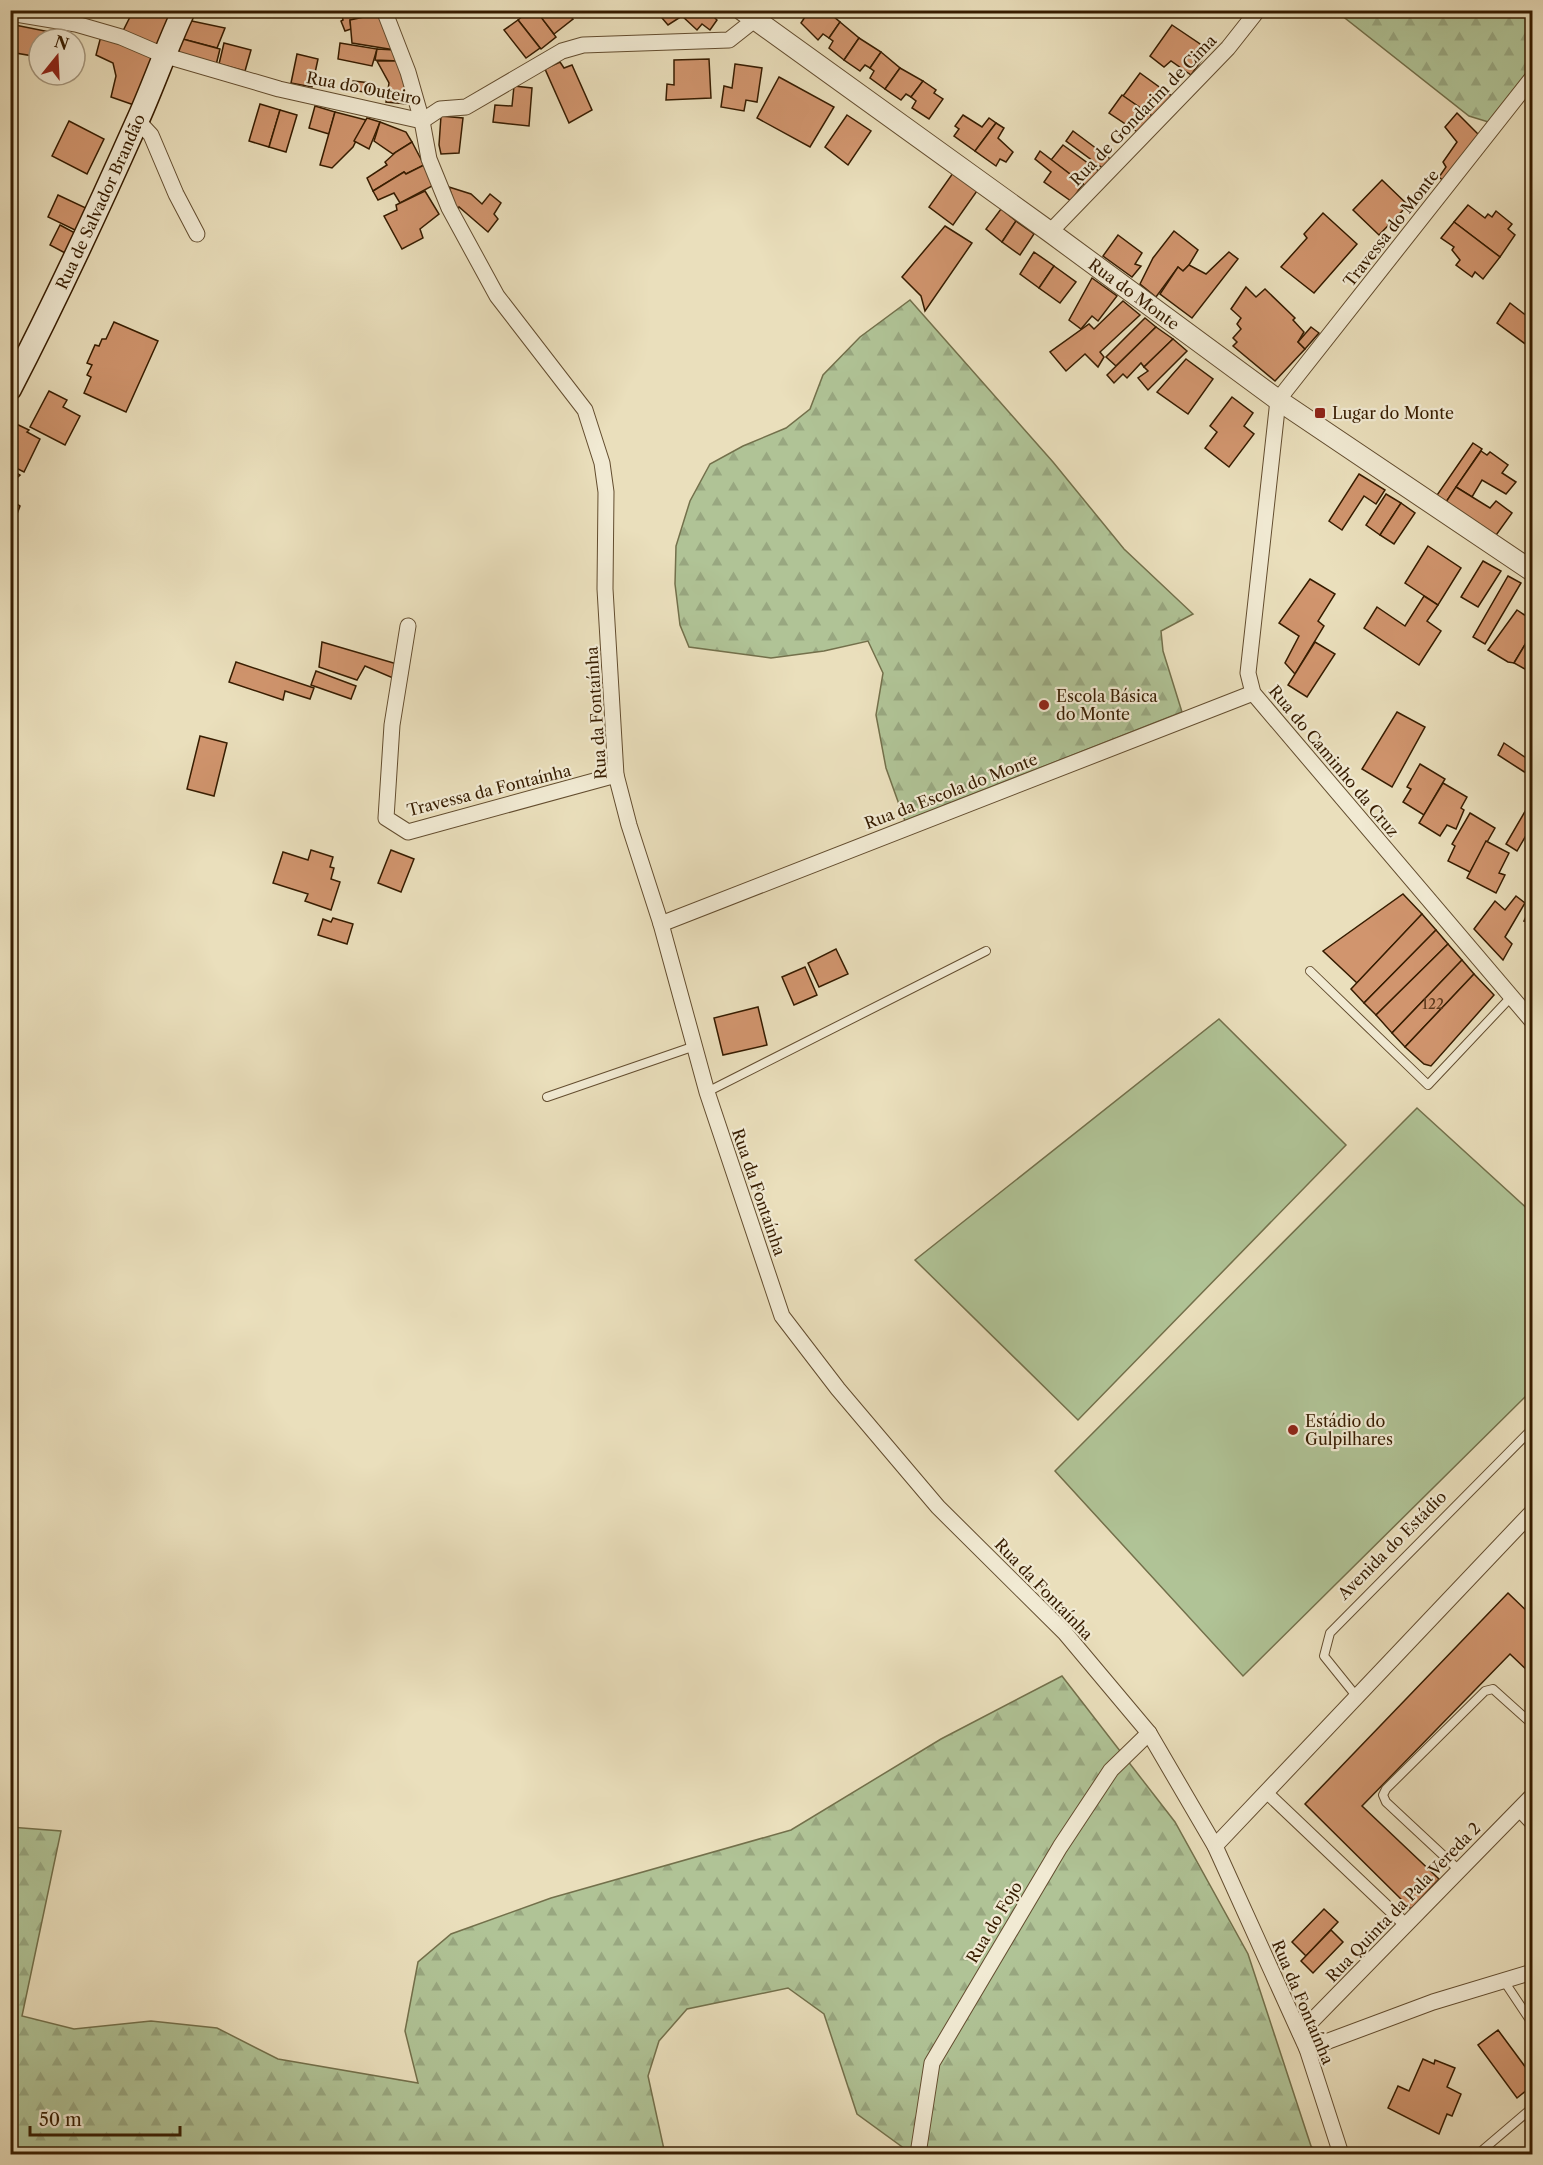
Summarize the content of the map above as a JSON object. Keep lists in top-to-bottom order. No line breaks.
{"streets":{"main road":["Rua de Salvador Brandão"],"street":["Rua do Outeiro","Rua de Gondarim de Cima","Travessa do Monte","Rua do Monte","Rua da Fontaínha","Rua do Caminho da Cruz","Travessa da Fontaínha","Rua da Escola do Monte","Rua Quinta da Pala Vereda 2","Rua do Fojo"],"lane":["Avenida do Estádio"]},"crossings":[["Rua do Outeiro","Rua de Salvador Brandão"],["Rua do Outeiro","Rua do Monte"],["Rua do Outeiro","Rua da Fontaínha"],["Rua de Gondarim de Cima","Rua do Monte"],["Travessa do Monte","Rua do Monte"],["Travessa do Monte","Rua do Caminho da Cruz"],["Rua do Monte","Rua do Caminho da Cruz"],["Rua da Fontaínha","Travessa da Fontaínha"],["Rua da Fontaínha","Rua da Escola do Monte"],["Rua da Fontaínha","Rua Quinta da Pala Vereda 2"],["Rua da Fontaínha","Rua do Fojo"],["Rua do Caminho da Cruz","Rua da Escola do Monte"]],"places":{"transit":["Lugar do Monte"],"other":["Escola Básica do Monte","Estádio do Gulpilhares"]},"house_numbers":["122"],"scale_bar":"50 m","north":"top"}
